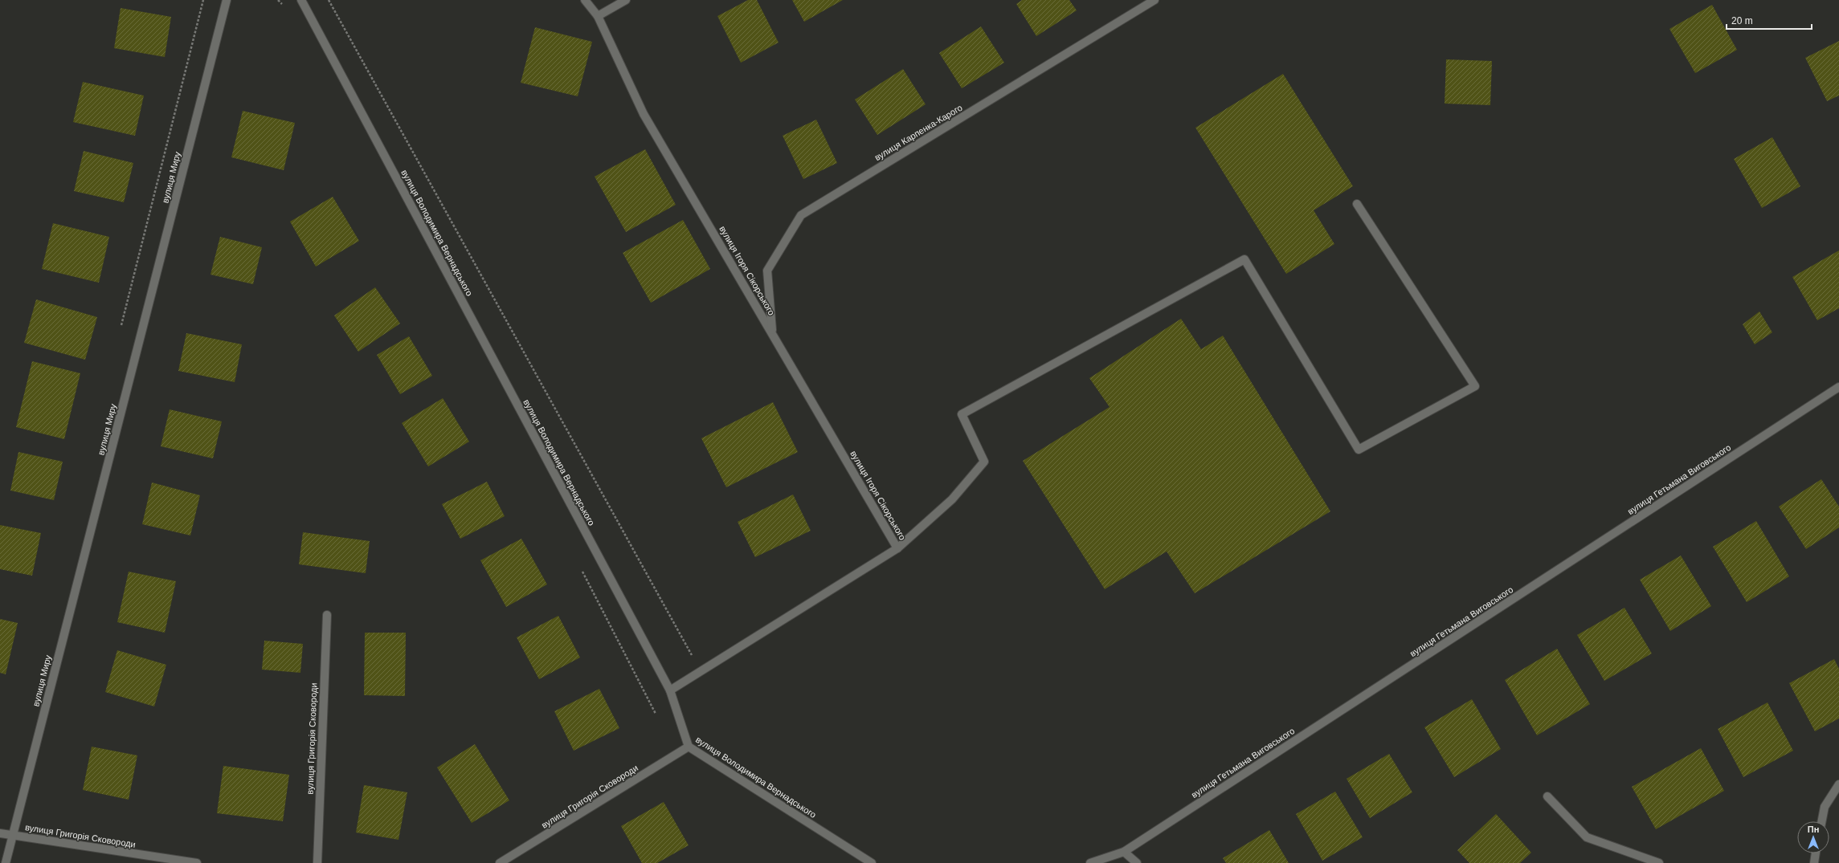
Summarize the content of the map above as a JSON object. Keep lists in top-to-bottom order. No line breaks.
{"streets":{"street":["вулиця Карпенка-Карого","вулиця Миру","вулиця Володимира Вернадського","вулиця Ігоря Сікорського","вулиця Гетьмана Виговського","вулиця Григорія Сковороди"]},"crossings":[["вулиця Карпенка-Карого","вулиця Ігоря Сікорського"],["вулиця Миру","вулиця Григорія Сковороди"],["вулиця Володимира Вернадського","вулиця Григорія Сковороди"]],"scale_bar":"20 m","north":"top"}
